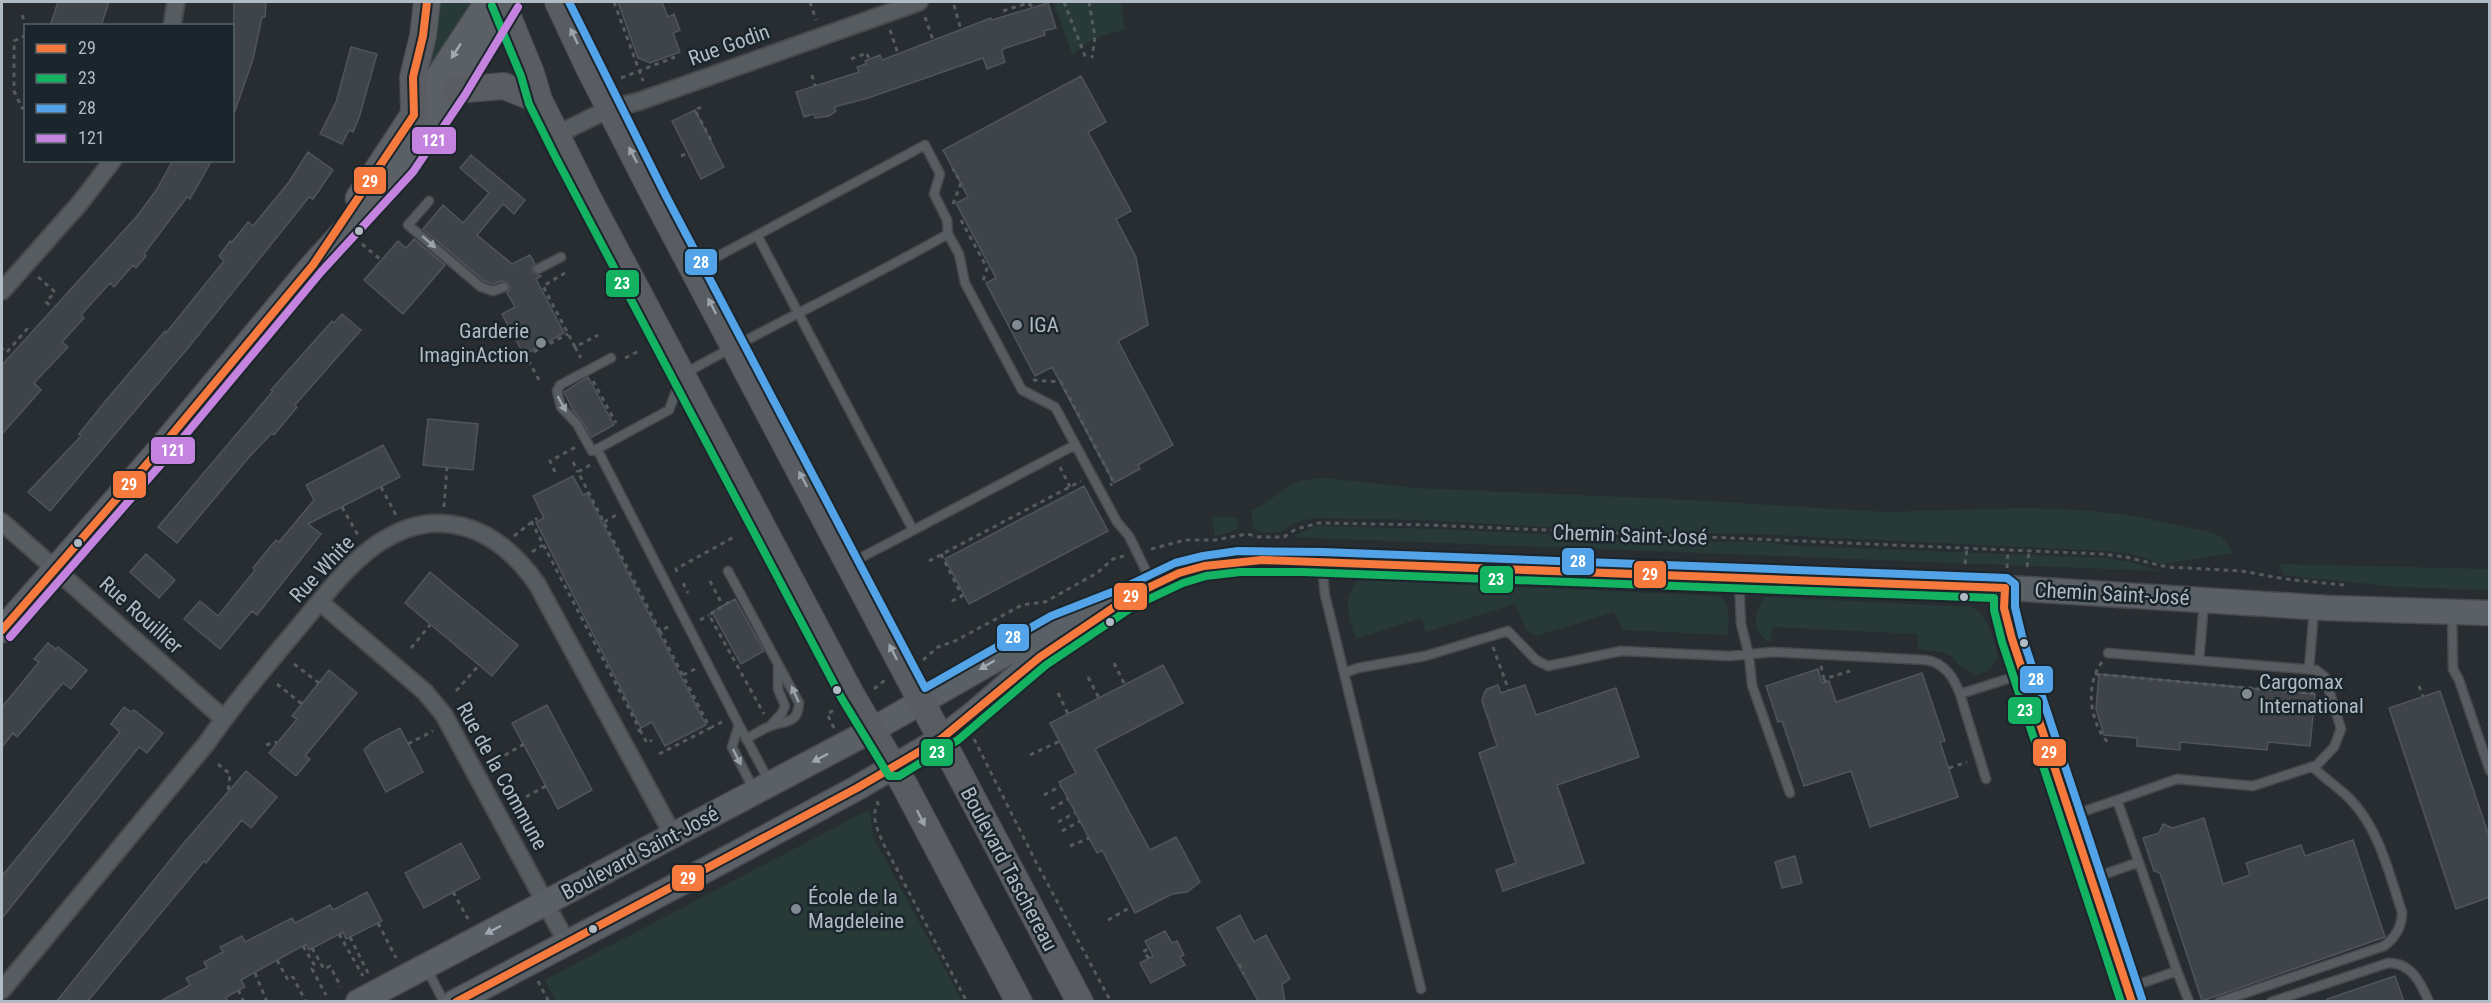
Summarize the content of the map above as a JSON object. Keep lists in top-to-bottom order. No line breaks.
{"streets":{"main road":["Boulevard Taschereau"],"street":["Rue Godin","Chemin Saint-José","Rue White","Rue Rouillier","Rue de la Commune","Boulevard Saint-José"]},"crossings":[["Rue Godin","Boulevard Taschereau"],["Chemin Saint-José","Boulevard Saint-José"],["Chemin Saint-José","Boulevard Taschereau"],["Rue White","Rue Rouillier"],["Rue White","Rue de la Commune"],["Rue White","Boulevard Saint-José"],["Rue de la Commune","Boulevard Saint-José"],["Boulevard Saint-José","Boulevard Taschereau"]],"places":["IGA","Garderie ImaginAction","Cargomax International","École de la Magdeleine"],"lines":["transit line 29","transit line 28","transit line 23","transit line 121"],"legend":["29","23","28","121"]}
